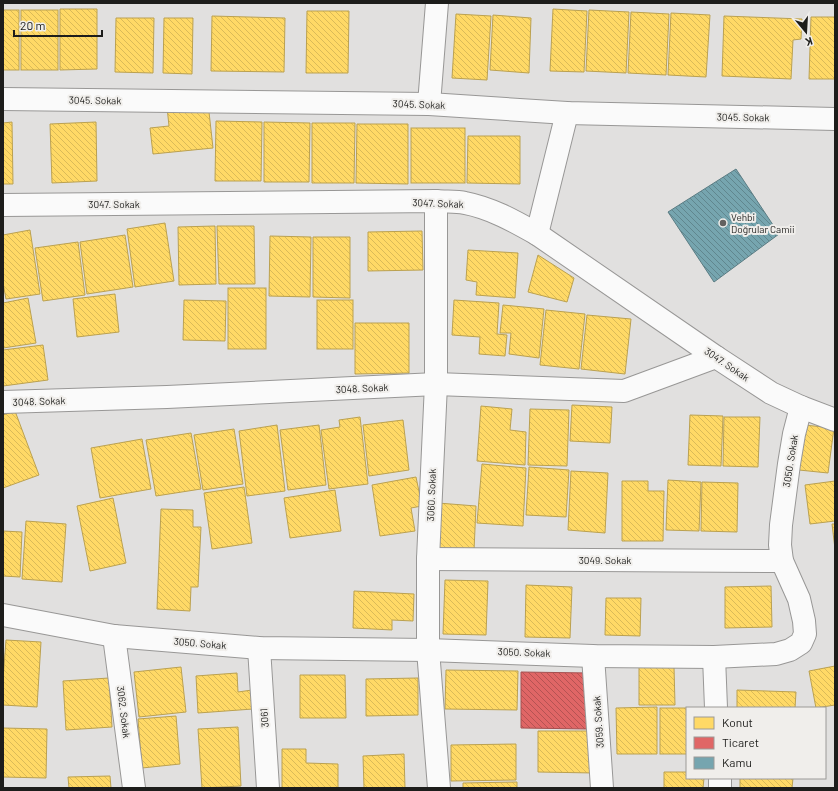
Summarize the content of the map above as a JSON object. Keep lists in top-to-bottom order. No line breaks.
{"streets":{"street":["3045. Sokak","3047. Sokak","3048. Sokak","3050. Sokak","3060. Sokak","3049. Sokak","3062. Sokak","3061","3059. Sokak"]},"crossings":[["3047. Sokak","3048. Sokak"],["3047. Sokak","3050. Sokak"],["3047. Sokak","3060. Sokak"],["3048. Sokak","3060. Sokak"],["3050. Sokak","3060. Sokak"],["3050. Sokak","3049. Sokak"],["3050. Sokak","3062. Sokak"],["3050. Sokak","3061"],["3050. Sokak","3059. Sokak"],["3060. Sokak","3049. Sokak"]],"places":["Vehbi Doğrular Camii"],"legend":["Konut","Ticaret","Kamu"],"scale_bar":"20 m","north":"bottom"}
